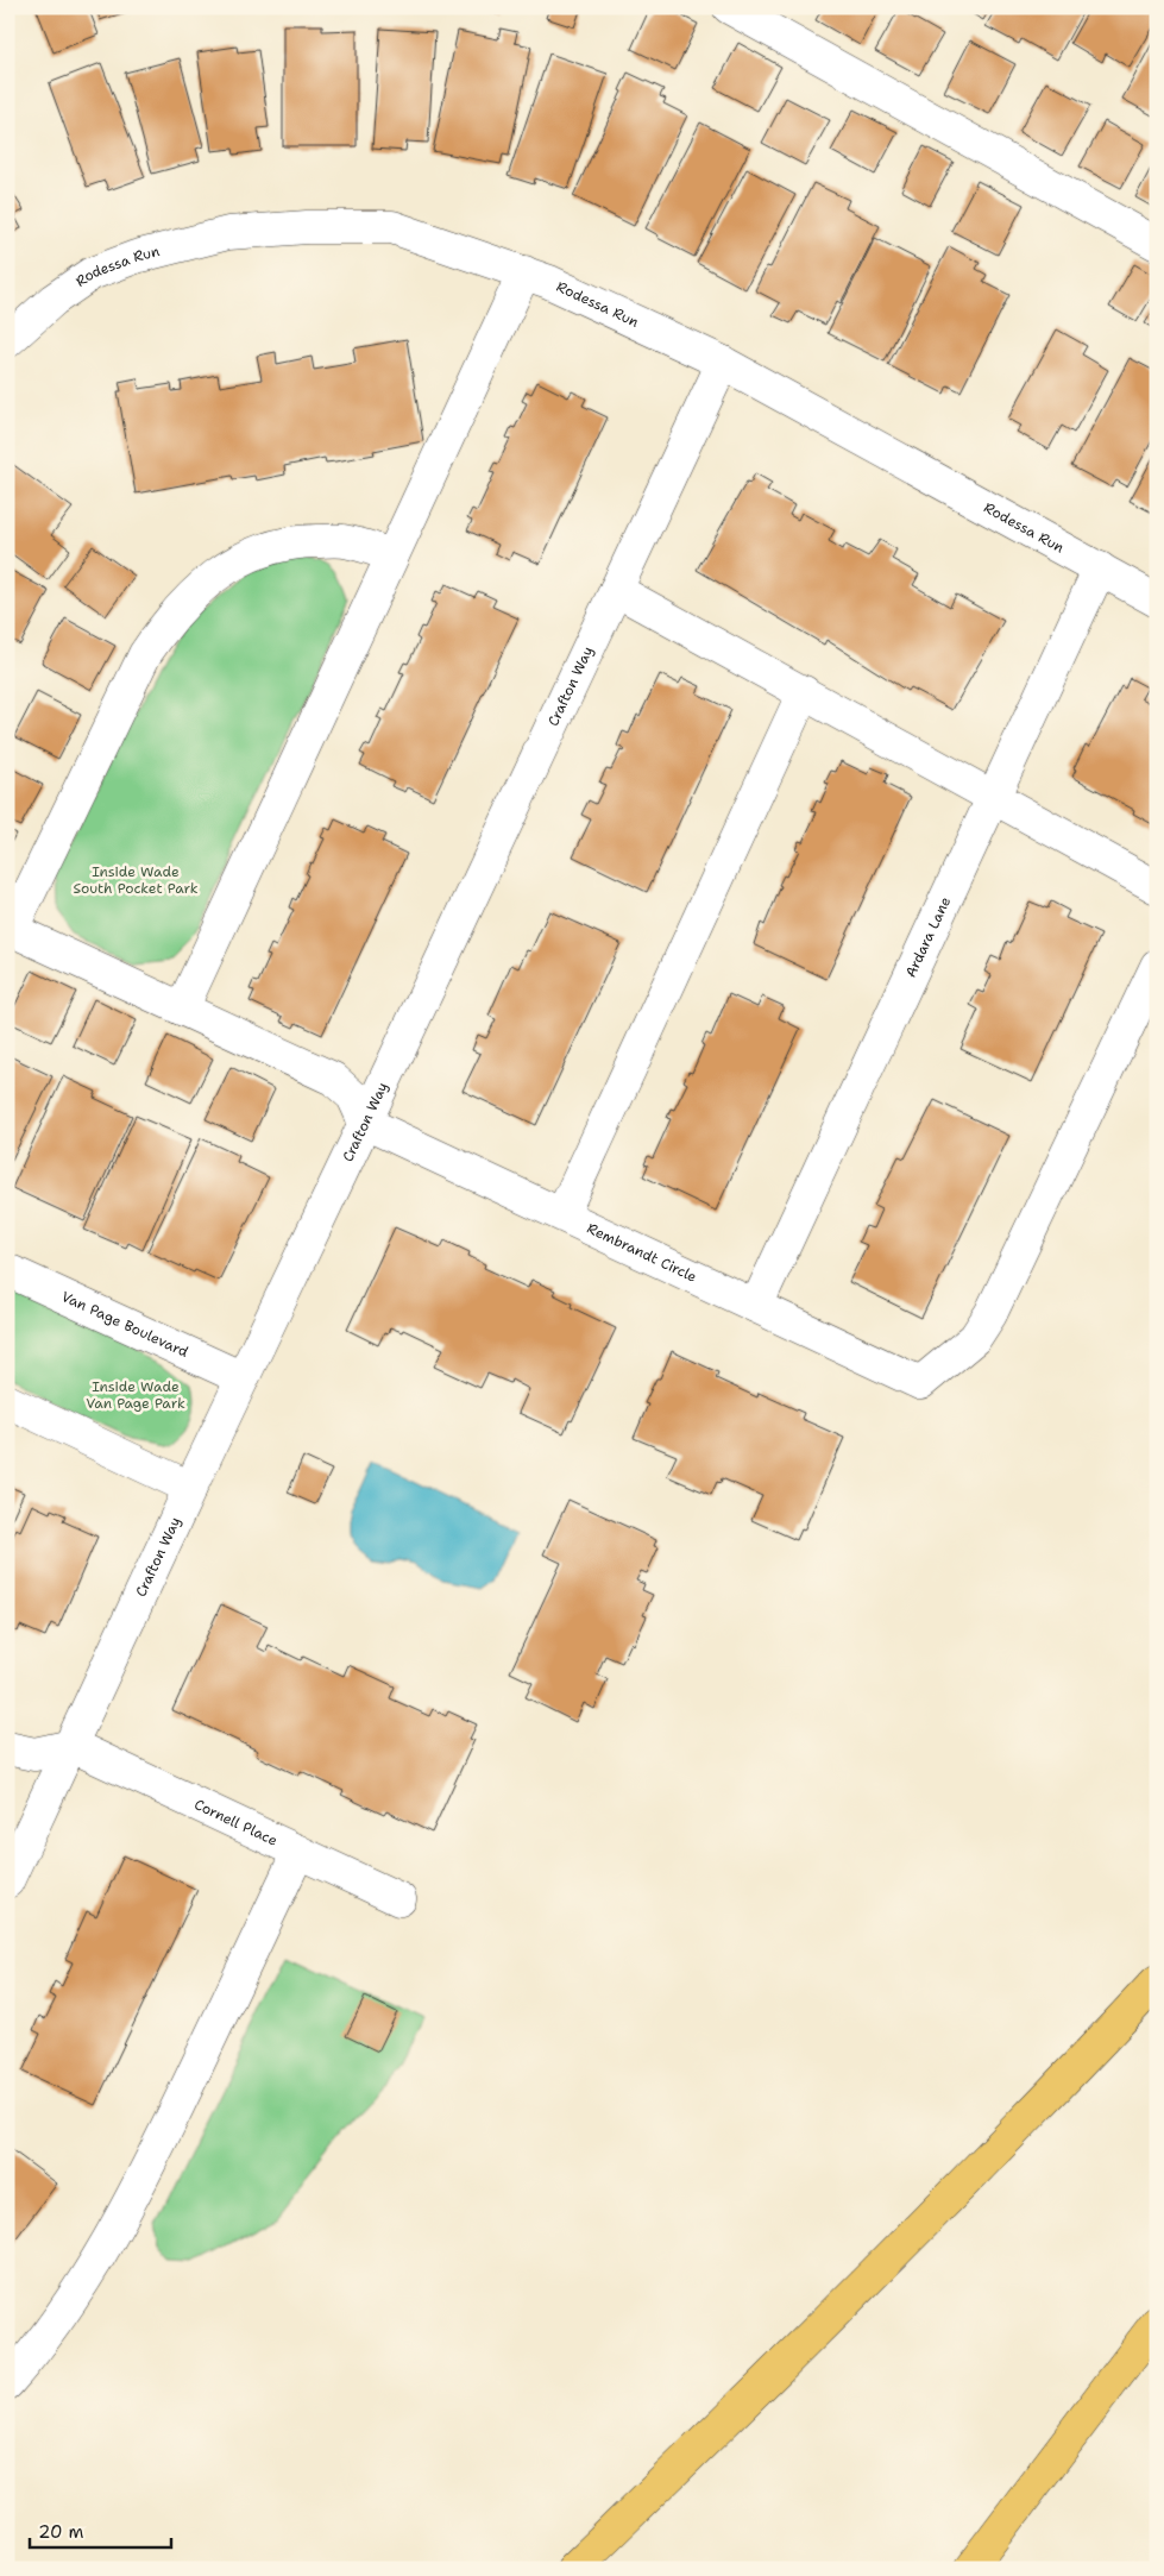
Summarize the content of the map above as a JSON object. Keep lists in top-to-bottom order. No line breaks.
{"streets":{"street":["Rodessa Run","Crafton Way","Ardara Lane","Rembrandt Circle","Van Page Boulevard","Cornell Place"]},"crossings":[["Rodessa Run","Crafton Way"],["Rodessa Run","Ardara Lane"],["Crafton Way","Rembrandt Circle"],["Crafton Way","Van Page Boulevard"],["Crafton Way","Cornell Place"],["Ardara Lane","Rembrandt Circle"]],"parks":["Inside Wade South Pocket Park","Inside Wade Van Page Park"],"scale_bar":"20 m"}
